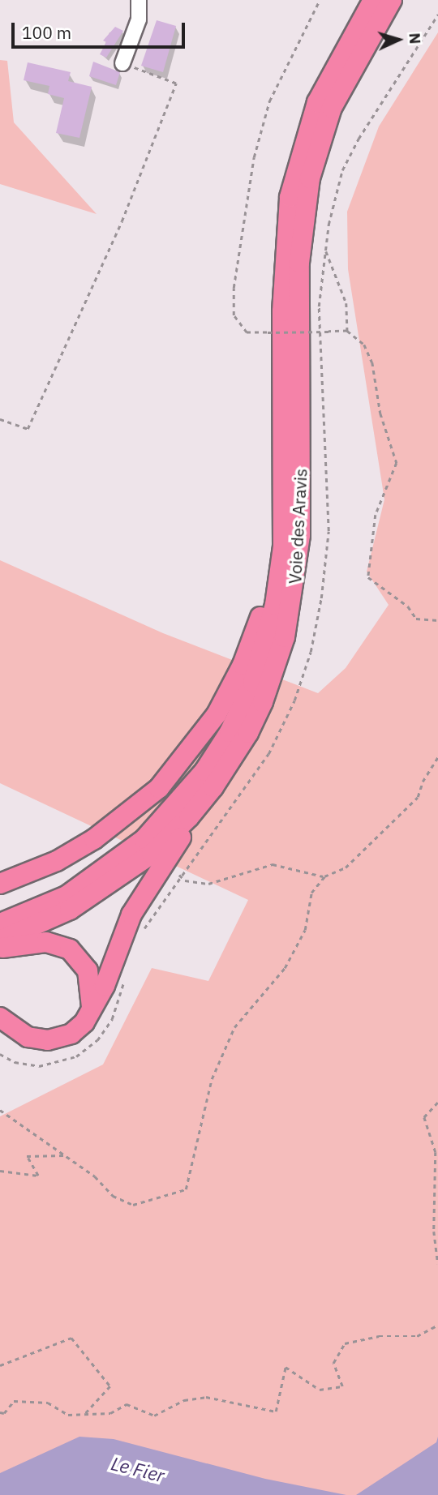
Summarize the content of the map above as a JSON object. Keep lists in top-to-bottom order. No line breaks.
{"streets":{"highway":["Voie des Aravis"]},"water":["Le Fier"],"scale_bar":"100 m","north":"right"}
